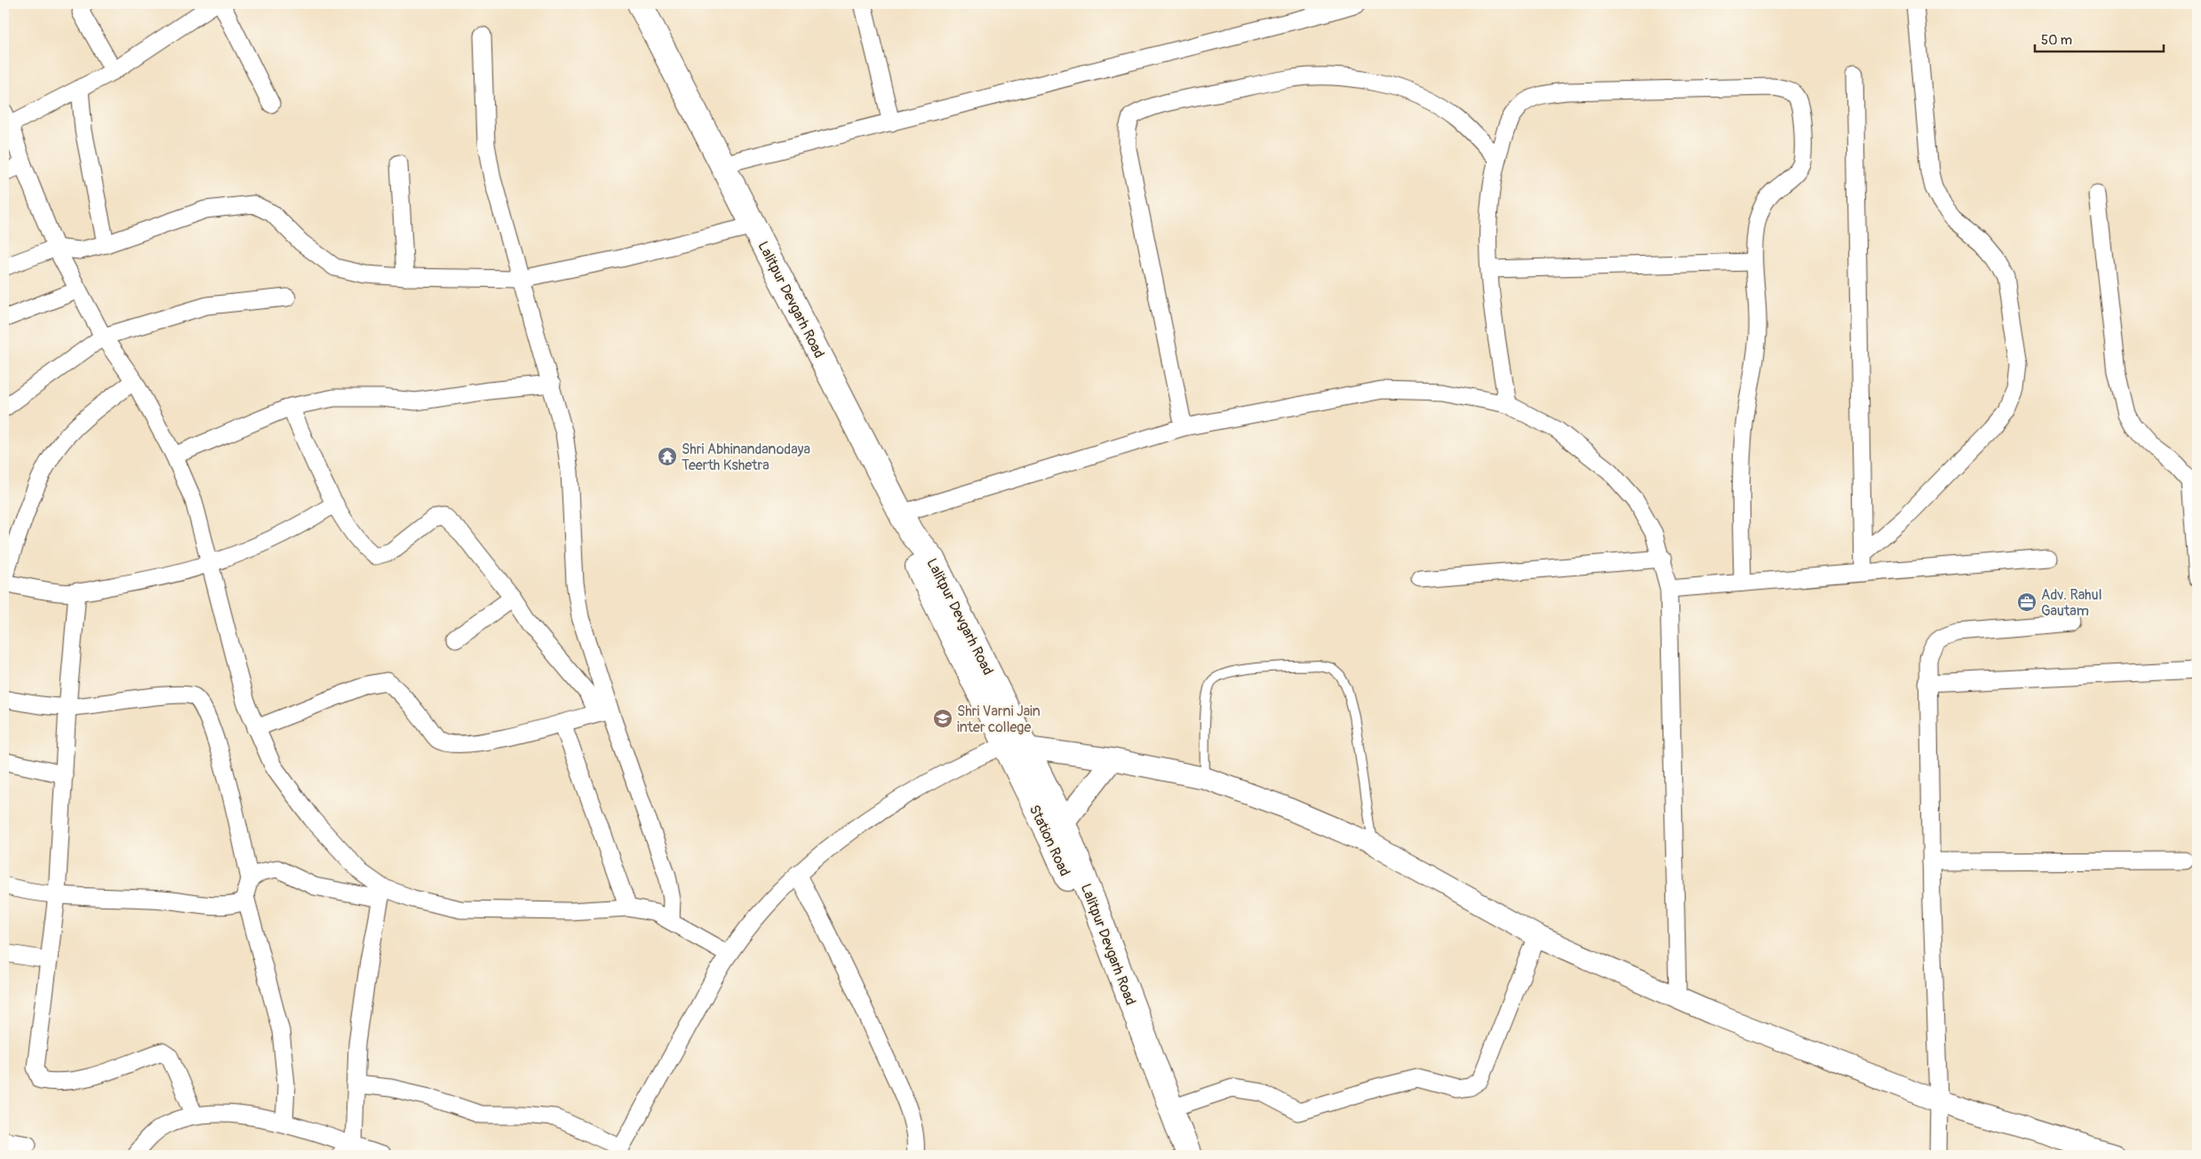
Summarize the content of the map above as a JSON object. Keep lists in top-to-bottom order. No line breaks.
{"streets":{"main road":["Lalitpur Devgarh Road","Station Road"]},"crossings":[["Lalitpur Devgarh Road","Station Road"]],"places":{"temple":["Shri Abhinandanodaya Teerth Kshetra"],"office":["Adv. Rahul Gautam"],"school or university":["Shri Varni Jain inter college"]},"scale_bar":"50 m"}
